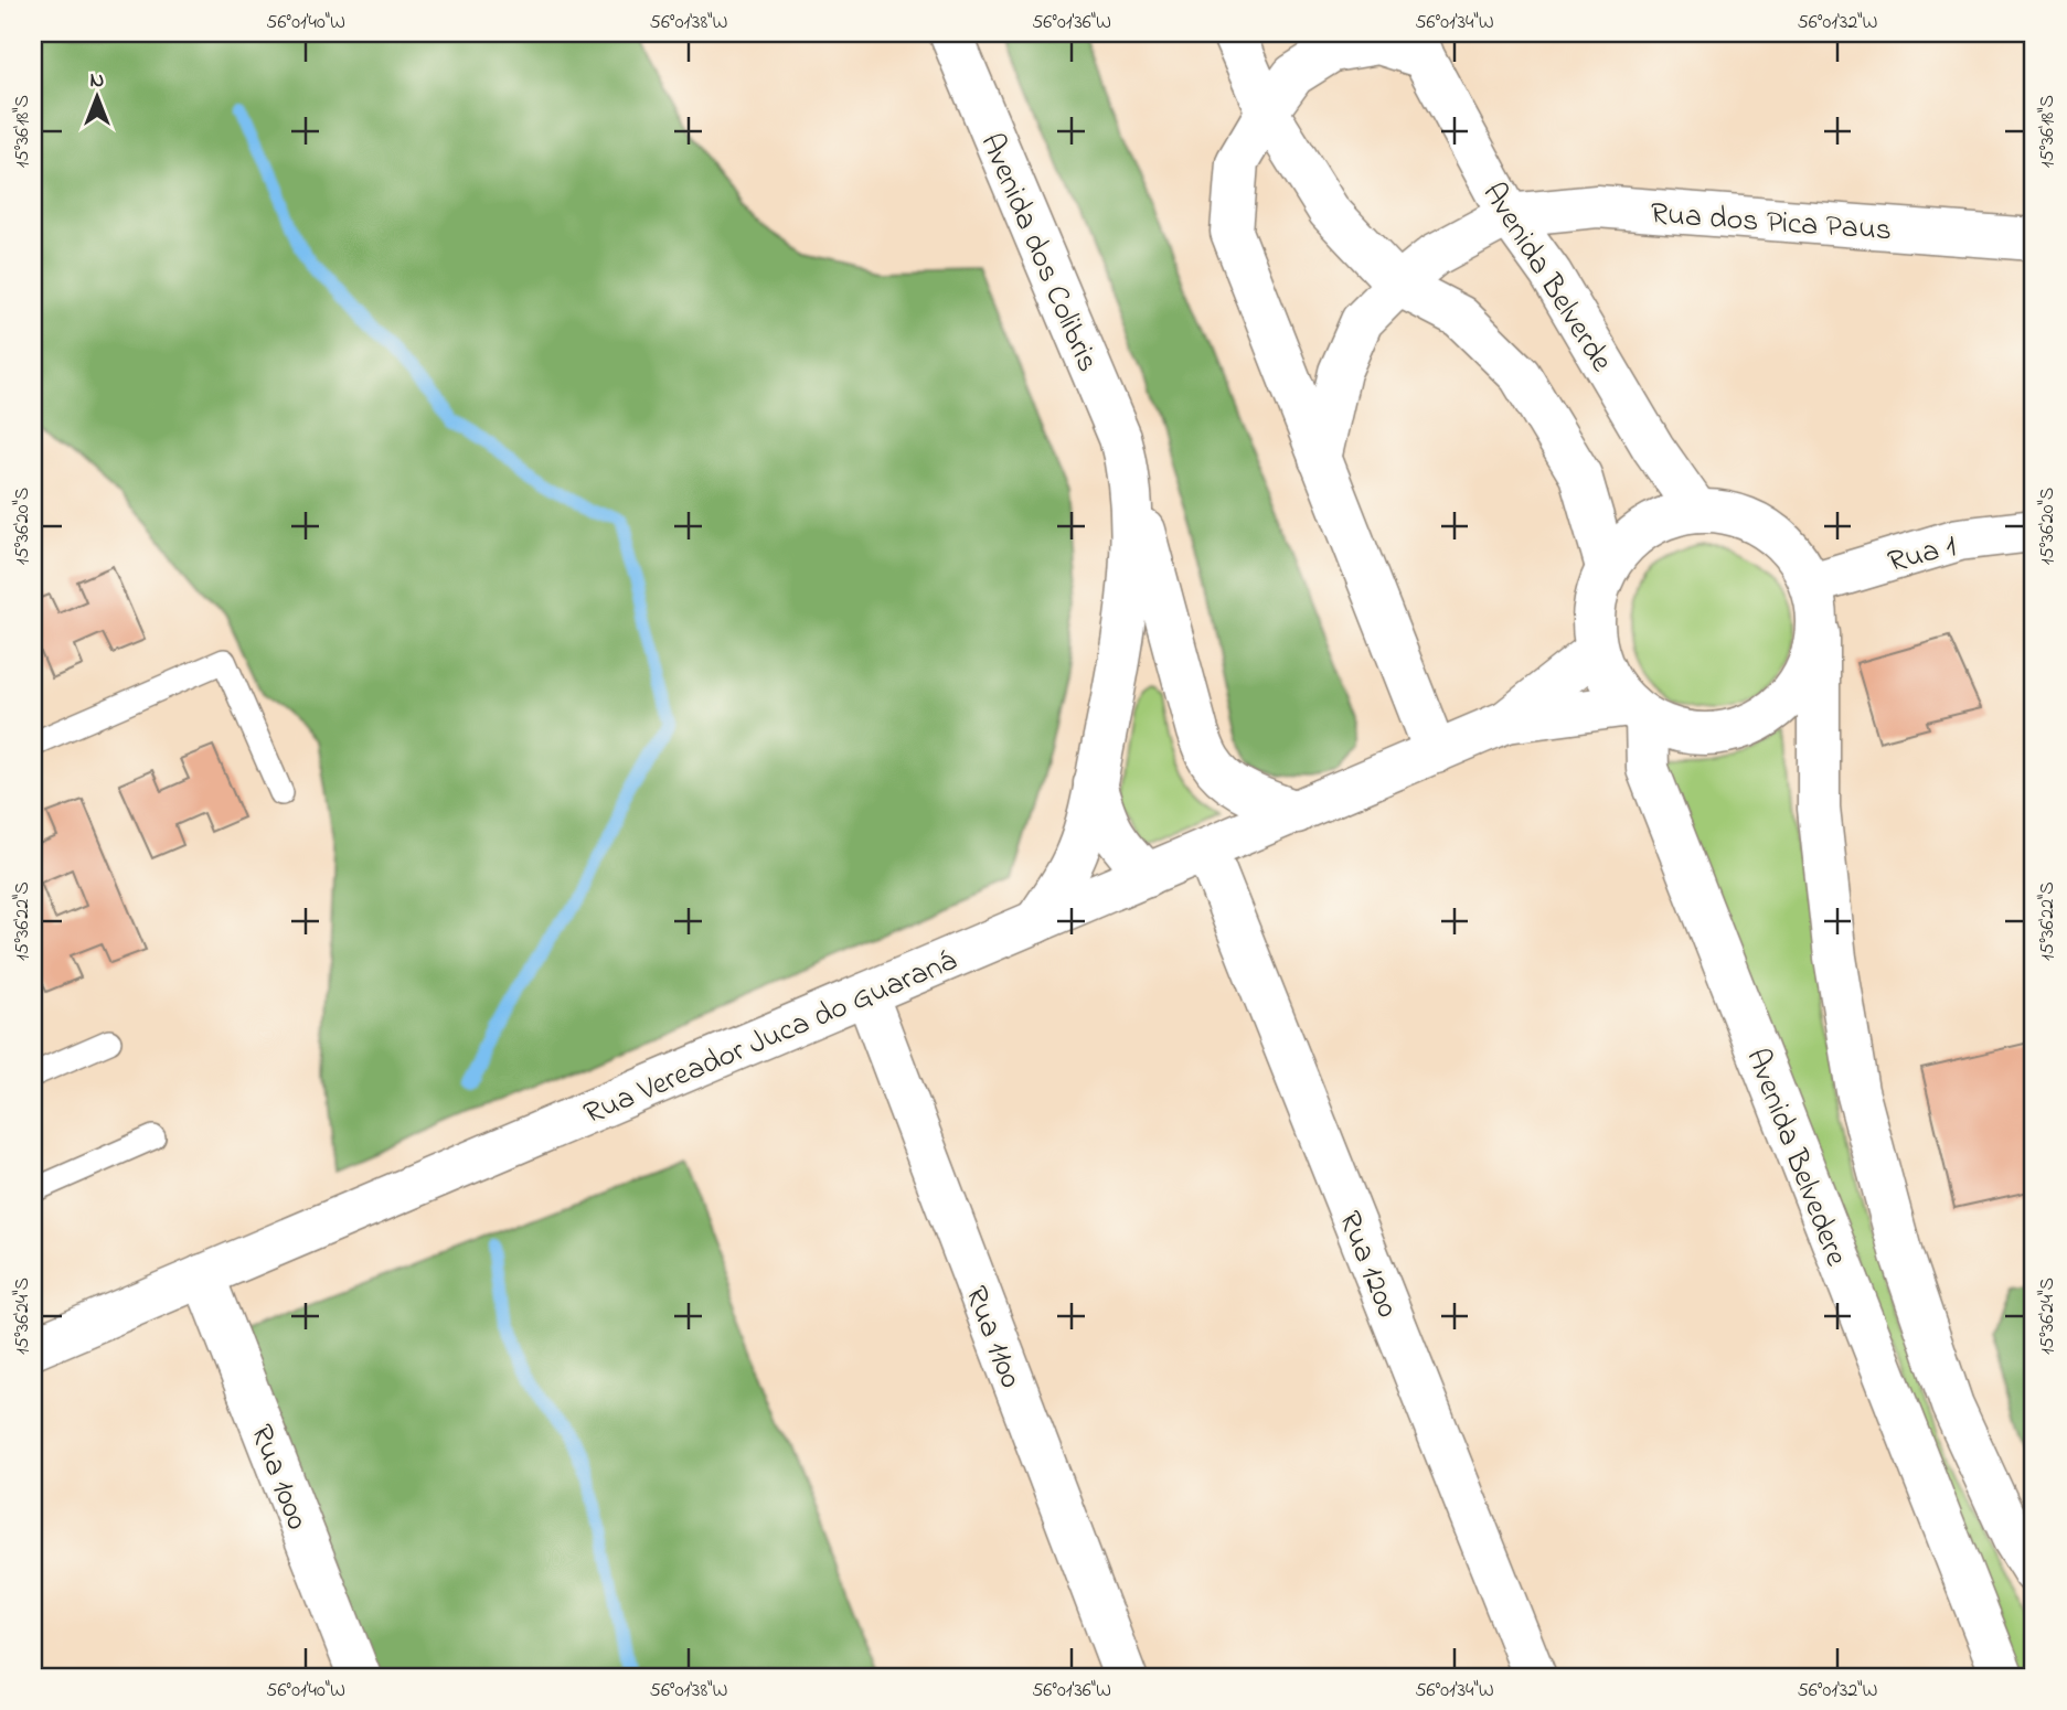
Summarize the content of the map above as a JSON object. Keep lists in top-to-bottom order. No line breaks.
{"streets":{"street":["Rua dos Pica Paus","Avenida dos Colibris","Avenida Belverde","Rua 1","Rua Vereador Juca do Guaraná","Avenida Belvedere","Rua 1200","Rua 1100","Rua 1000"]},"crossings":[["Rua dos Pica Paus","Avenida Belverde"],["Avenida dos Colibris","Rua Vereador Juca do Guaraná"],["Avenida Belverde","Rua 1"],["Avenida Belverde","Rua Vereador Juca do Guaraná"],["Avenida Belverde","Avenida Belvedere"],["Rua 1","Rua Vereador Juca do Guaraná"],["Rua 1","Avenida Belvedere"],["Rua Vereador Juca do Guaraná","Avenida Belvedere"],["Rua Vereador Juca do Guaraná","Rua 1200"],["Rua Vereador Juca do Guaraná","Rua 1100"],["Rua Vereador Juca do Guaraná","Rua 1000"]],"north":"top","coordinates":["56°01'40\"W","56°01'38\"W","56°01'36\"W","56°01'34\"W","56°01'32\"W","15°36'18\"S","15°36'20\"S","15°36'22\"S","15°36'24\"S"]}
